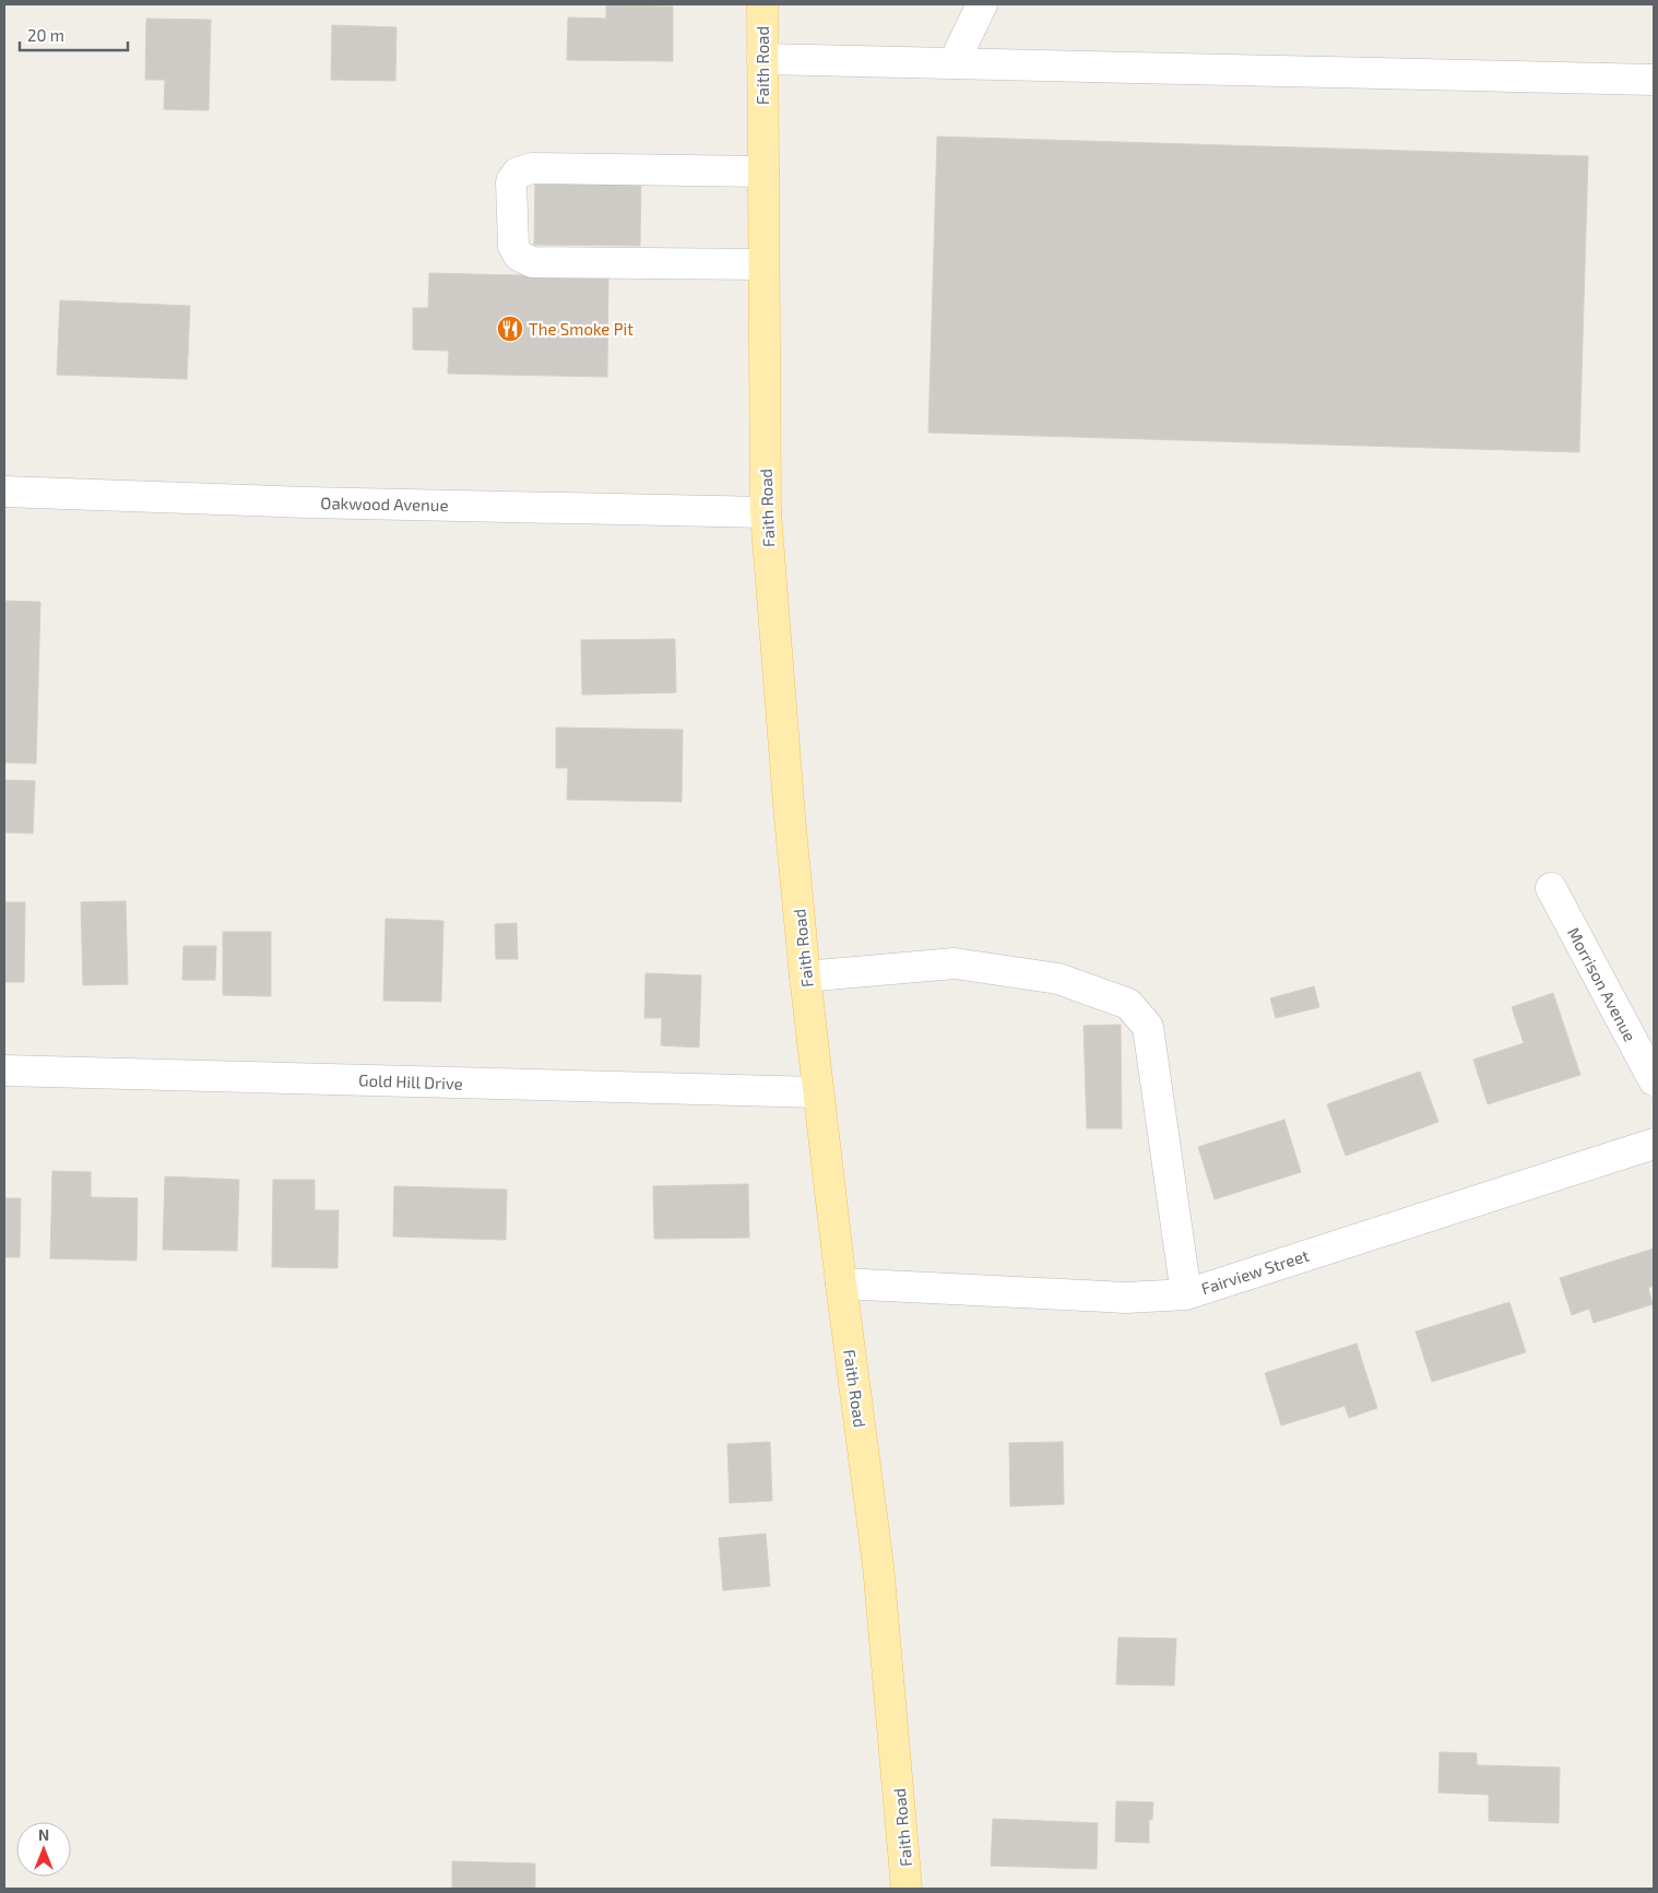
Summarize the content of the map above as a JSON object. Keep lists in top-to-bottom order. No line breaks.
{"streets":{"main road":["Faith Road"],"street":["Oakwood Avenue","Morrison Avenue","Gold Hill Drive","Fairview Street"]},"crossings":[["Faith Road","Oakwood Avenue"],["Faith Road","Gold Hill Drive"],["Faith Road","Fairview Street"]],"places":{"restaurant":["The Smoke Pit"]},"scale_bar":"20 m","north":"top"}
